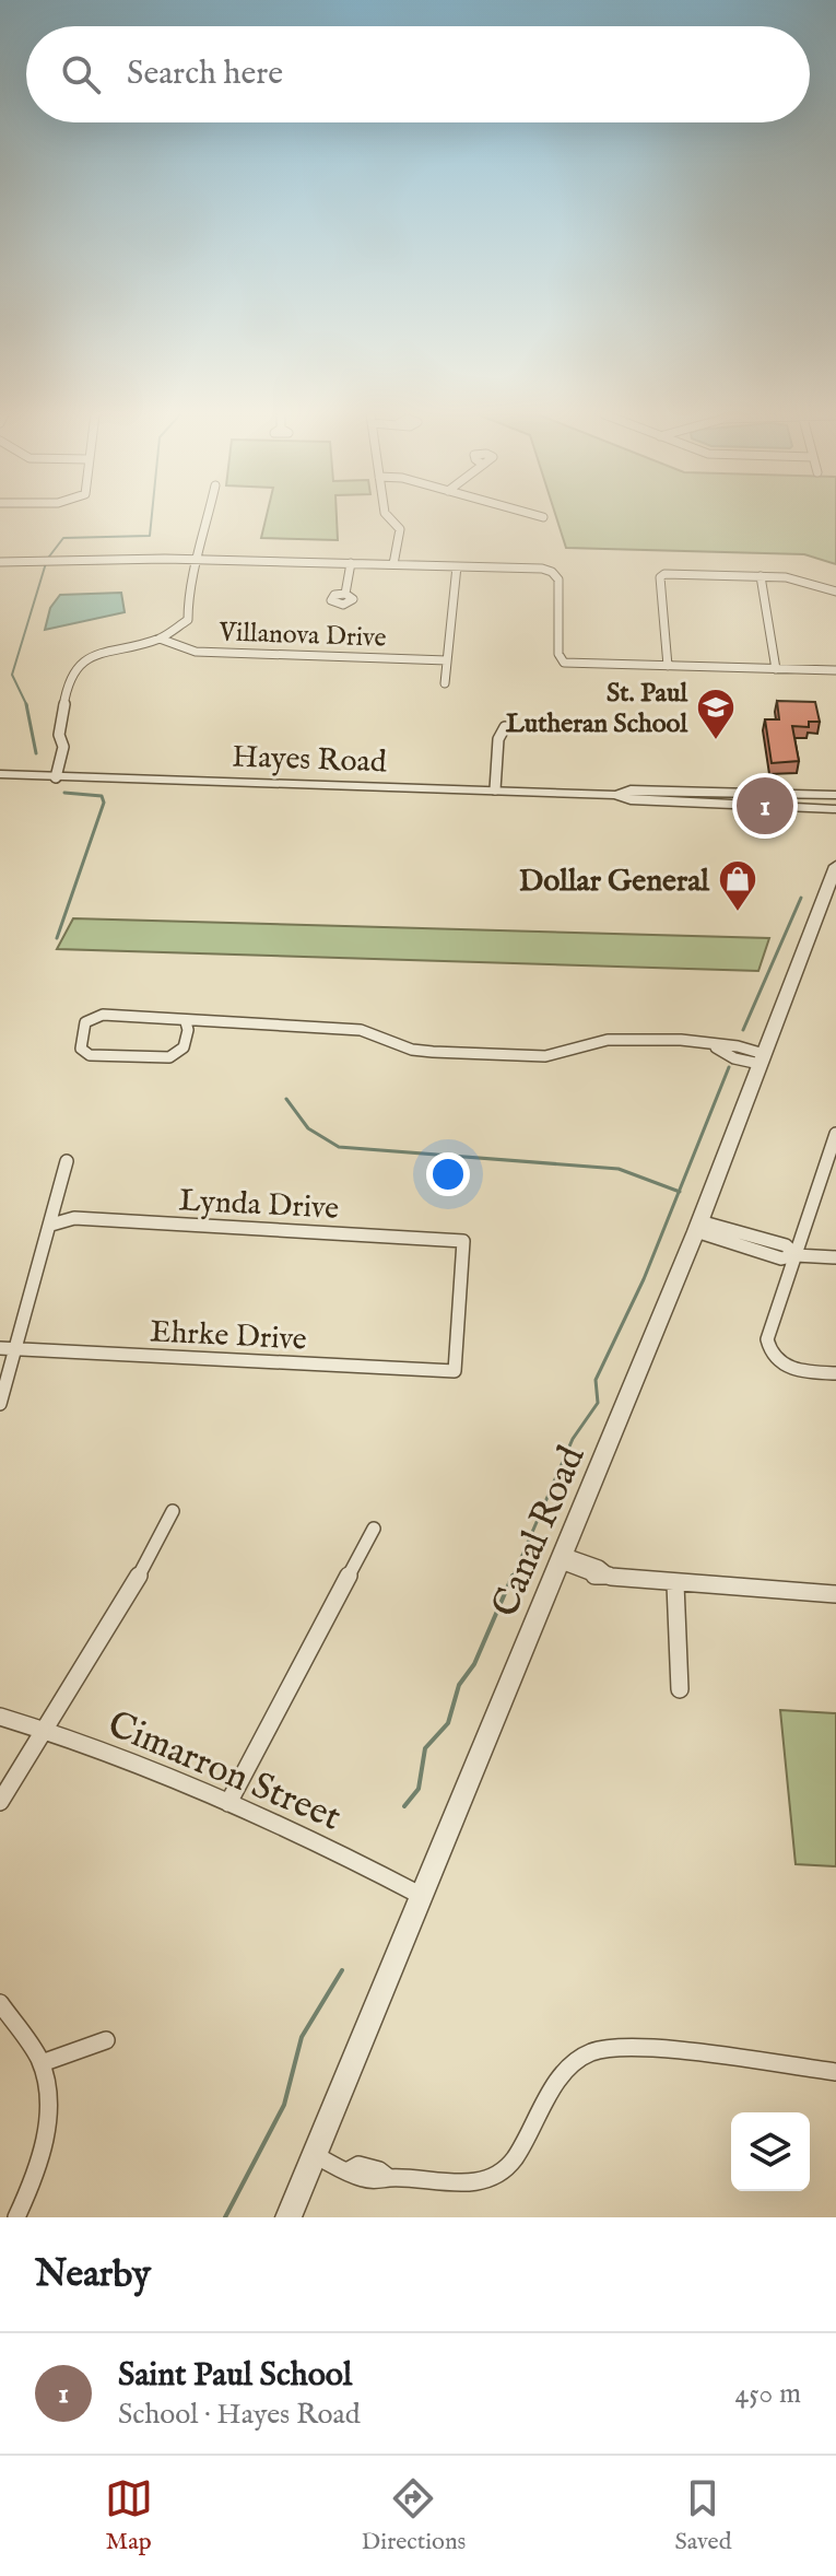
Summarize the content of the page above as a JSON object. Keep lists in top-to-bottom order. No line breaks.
{"streets":{"street":["Villanova Drive","Hayes Road","Lynda Drive","Ehrke Drive","Canal Road","Cimarron Street"]},"crossings":[["Lynda Drive","Ehrke Drive"],["Canal Road","Cimarron Street"]],"places":{"school or university":["St. Paul Lutheran School"],"shop":["Dollar General"]},"page":{"search":"Search here","pins":"1","heading":"Nearby","list":[{"mark":"1","name":"Saint Paul School","note":"School · Hayes Road","value":"450 m"}],"nav":["Map","Directions","Saved"]}}
